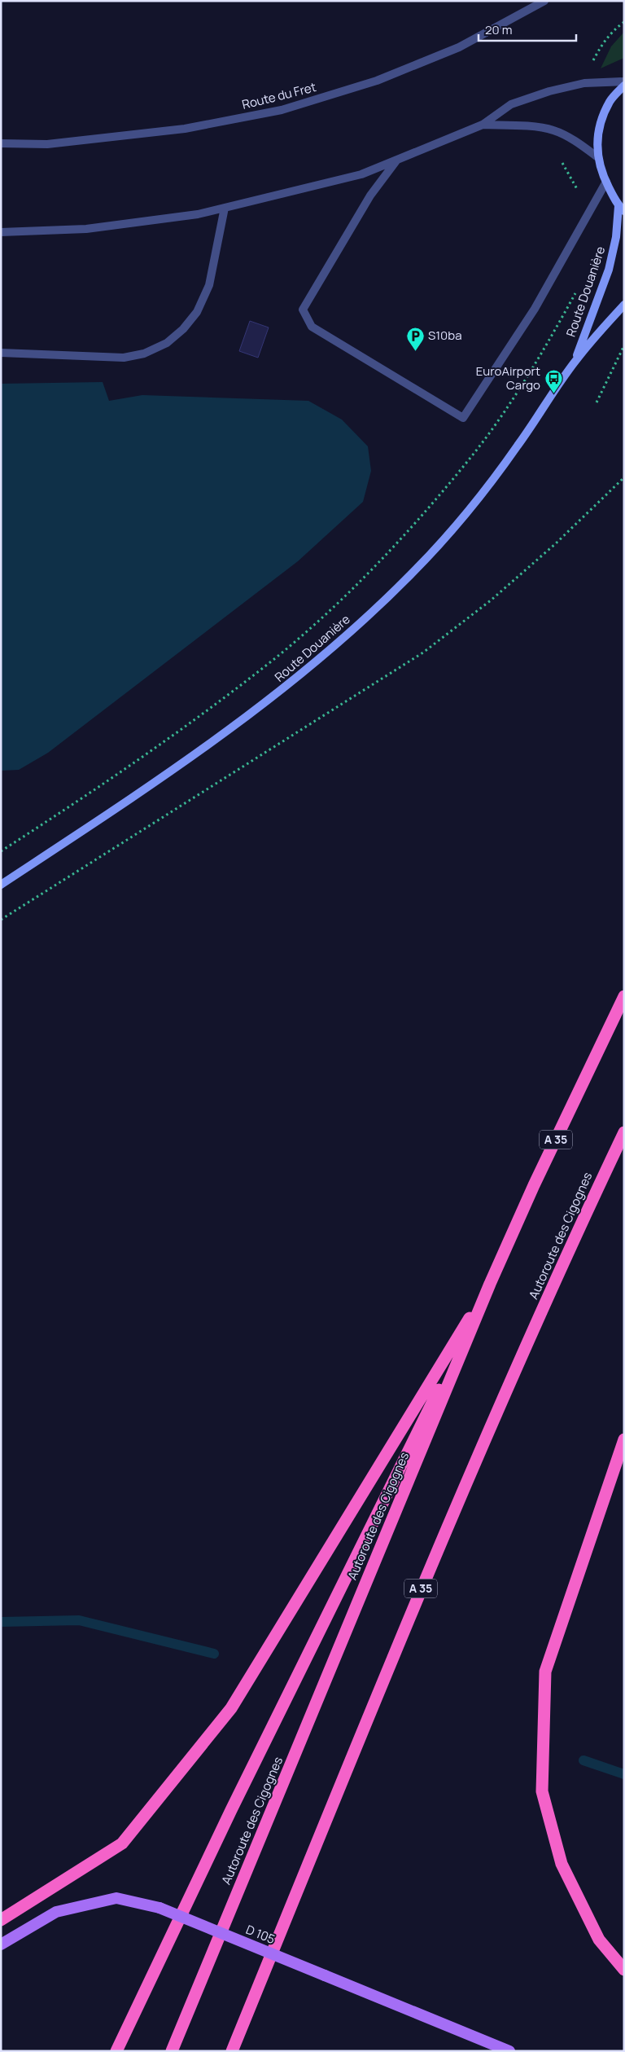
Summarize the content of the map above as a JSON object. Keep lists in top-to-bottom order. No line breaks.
{"streets":{"highway":["A 35","Autoroute des Cigognes"],"main road":["Route Douanière","D 105"],"lane":["Route du Fret"]},"places":{"parking":["S10ba"],"bus stop":["EuroAirport Cargo"]},"scale_bar":"20 m"}
